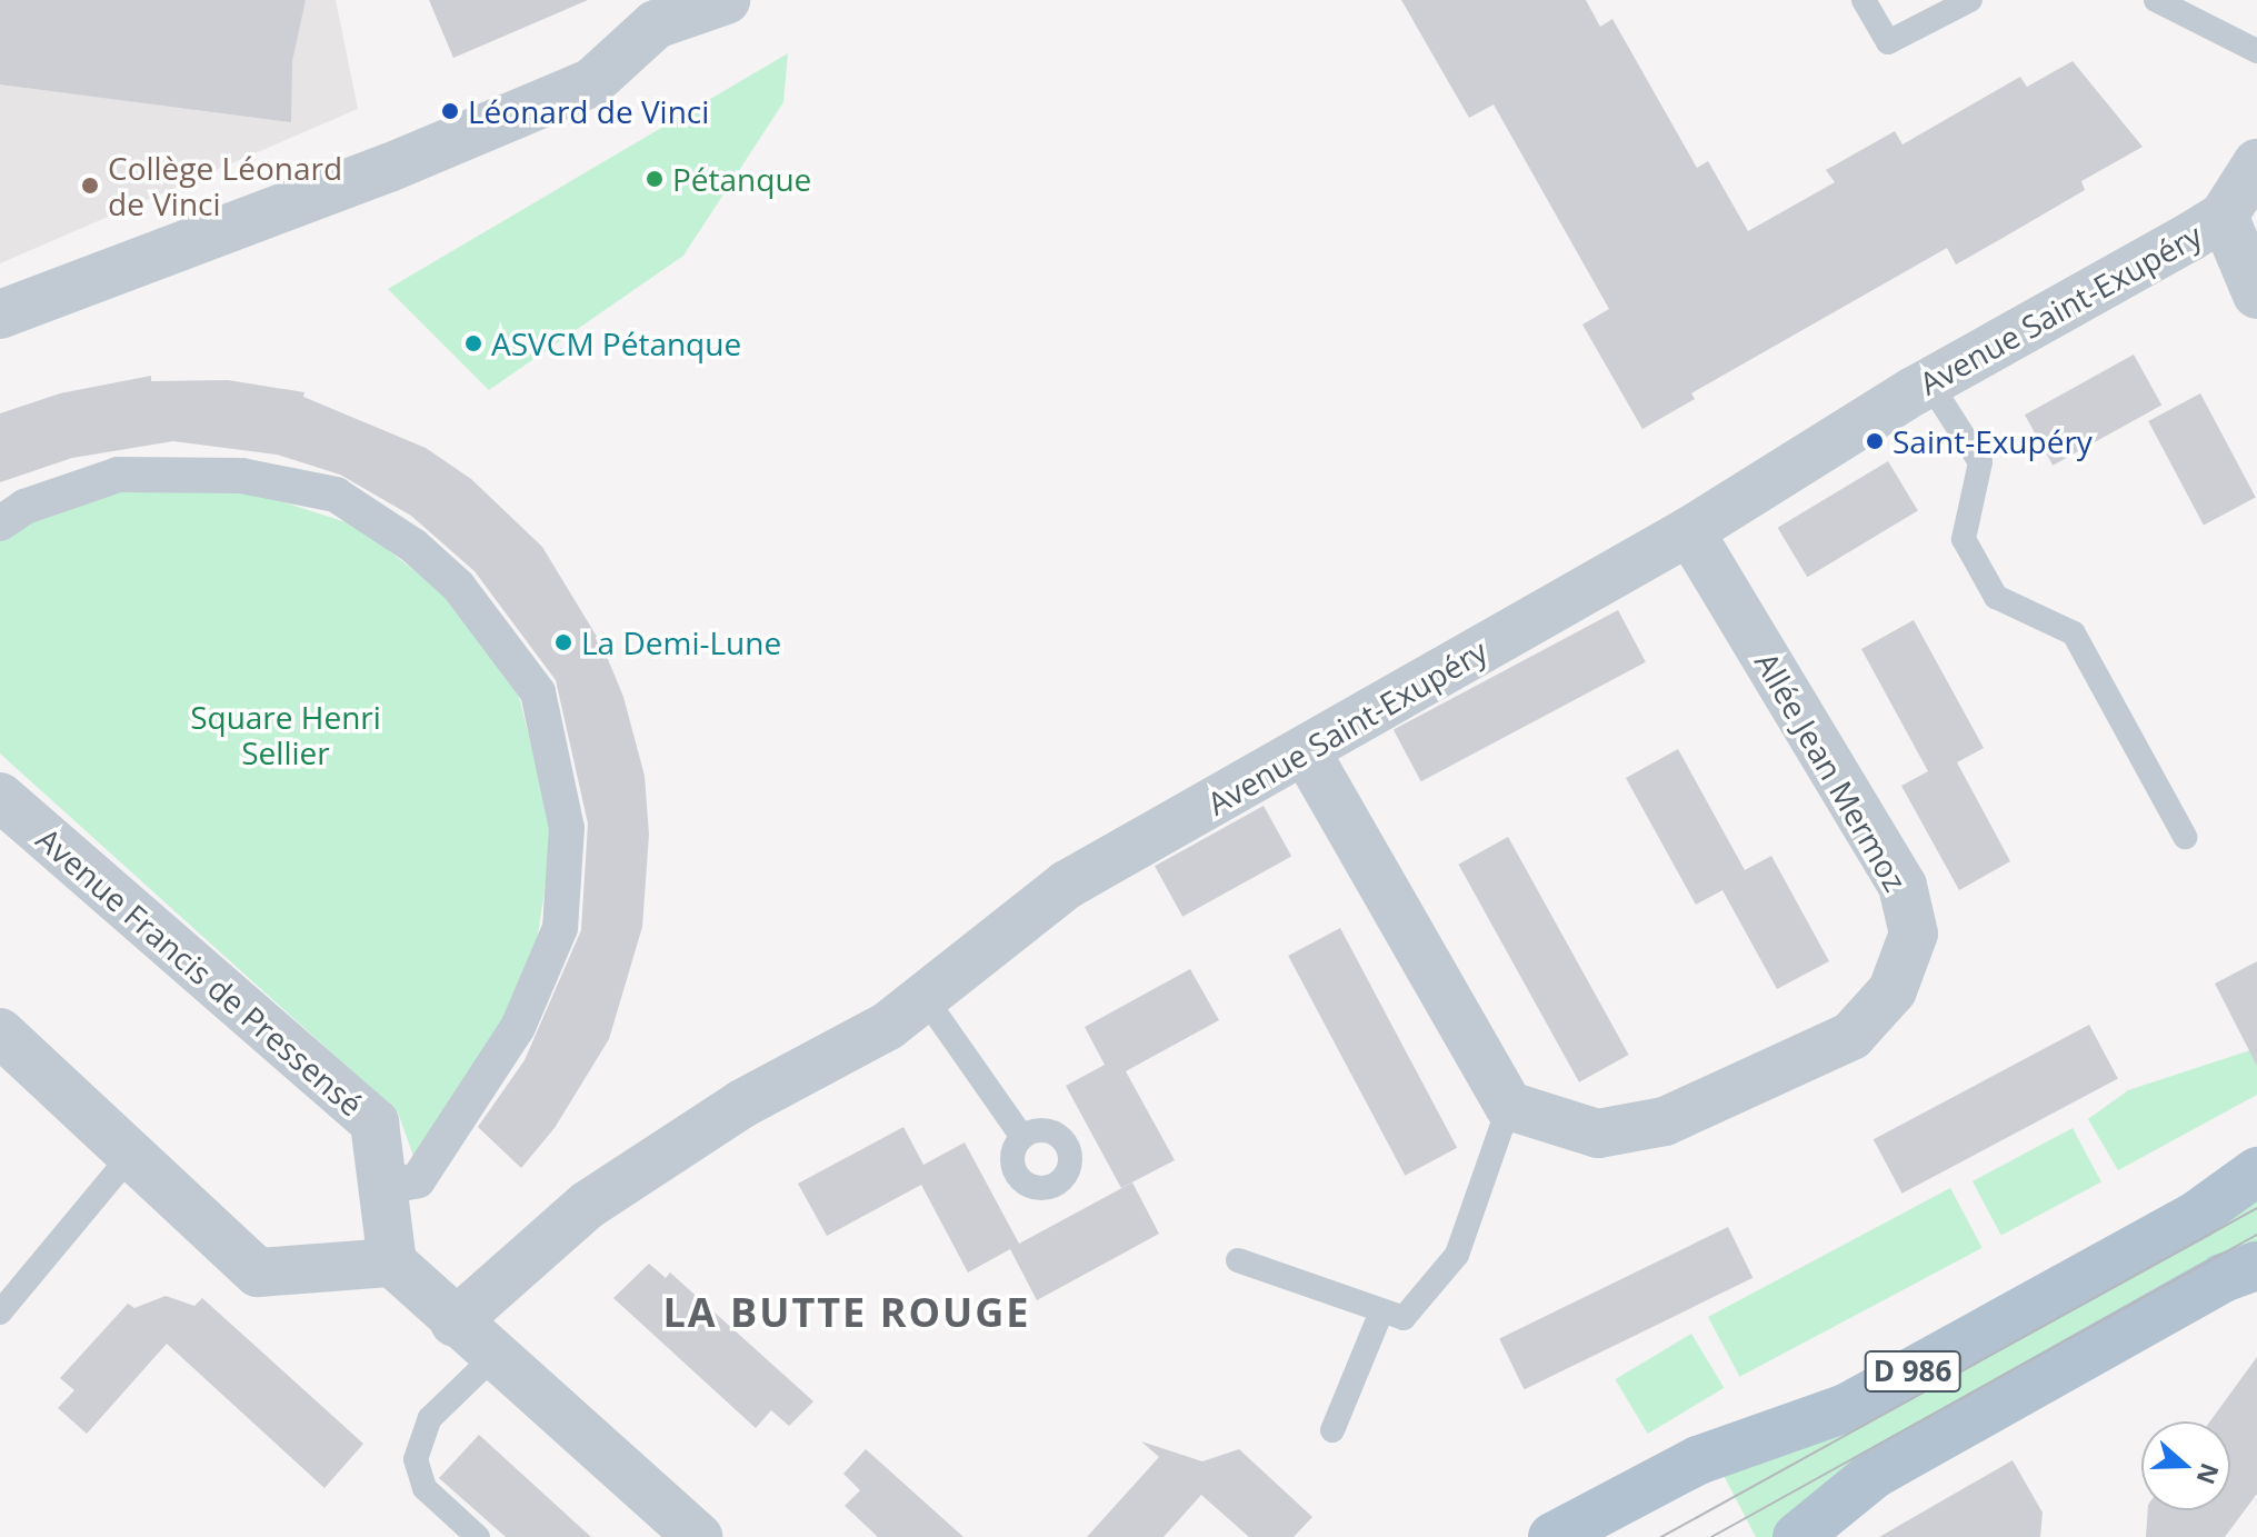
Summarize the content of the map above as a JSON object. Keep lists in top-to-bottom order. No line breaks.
{"streets":{"main road":["D 986"],"street":["Avenue Saint-Exupéry","Allée Jean Mermoz","Avenue Francis de Pressensé"]},"crossings":[["Avenue Saint-Exupéry","Allée Jean Mermoz"]],"districts":["LA BUTTE ROUGE"],"parks":["Square Henri Sellier"],"places":["Léonard de Vinci","Pétanque","Collège Léonard de Vinci","ASVCM Pétanque","Saint-Exupéry","La Demi-Lune"],"north":"right"}
